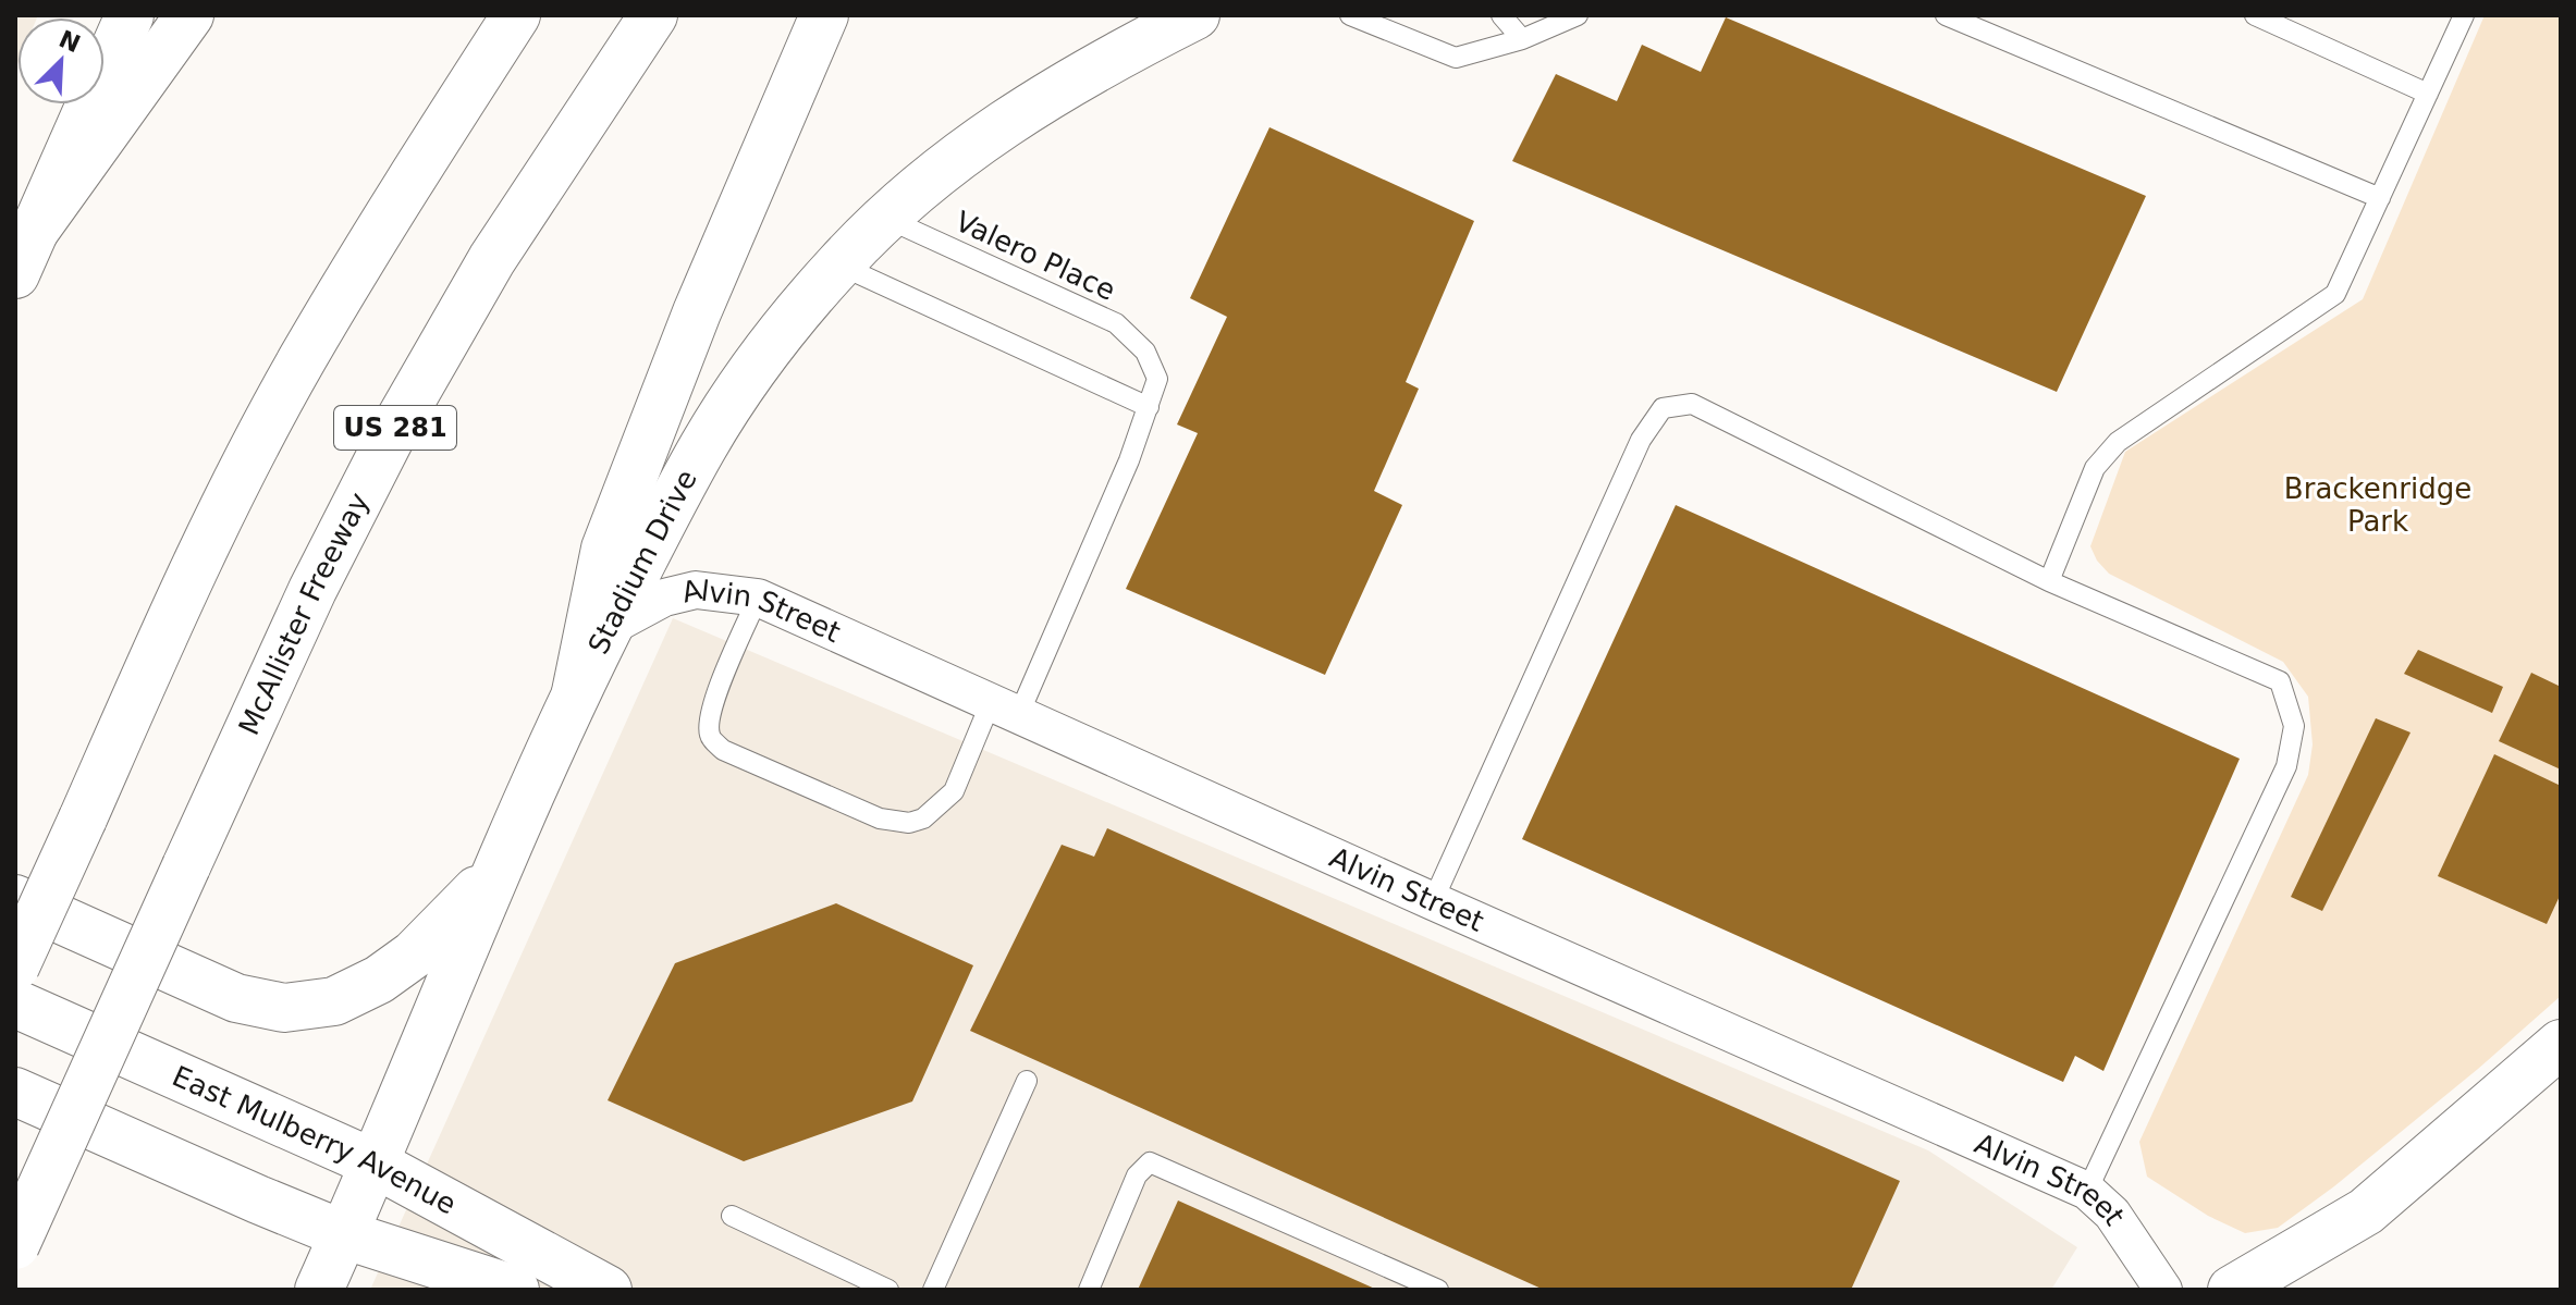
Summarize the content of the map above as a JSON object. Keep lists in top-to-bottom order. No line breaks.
{"streets":{"main road":["US 281","Stadium Drive","McAllister Freeway","East Mulberry Avenue"],"street":["Alvin Street"],"lane":["Valero Place"]},"crossings":[["Valero Place","Stadium Drive"],["Valero Place","Alvin Street"],["Stadium Drive","Alvin Street"],["Stadium Drive","East Mulberry Avenue"]],"parks":["Brackenridge Park"],"north":"top right"}
